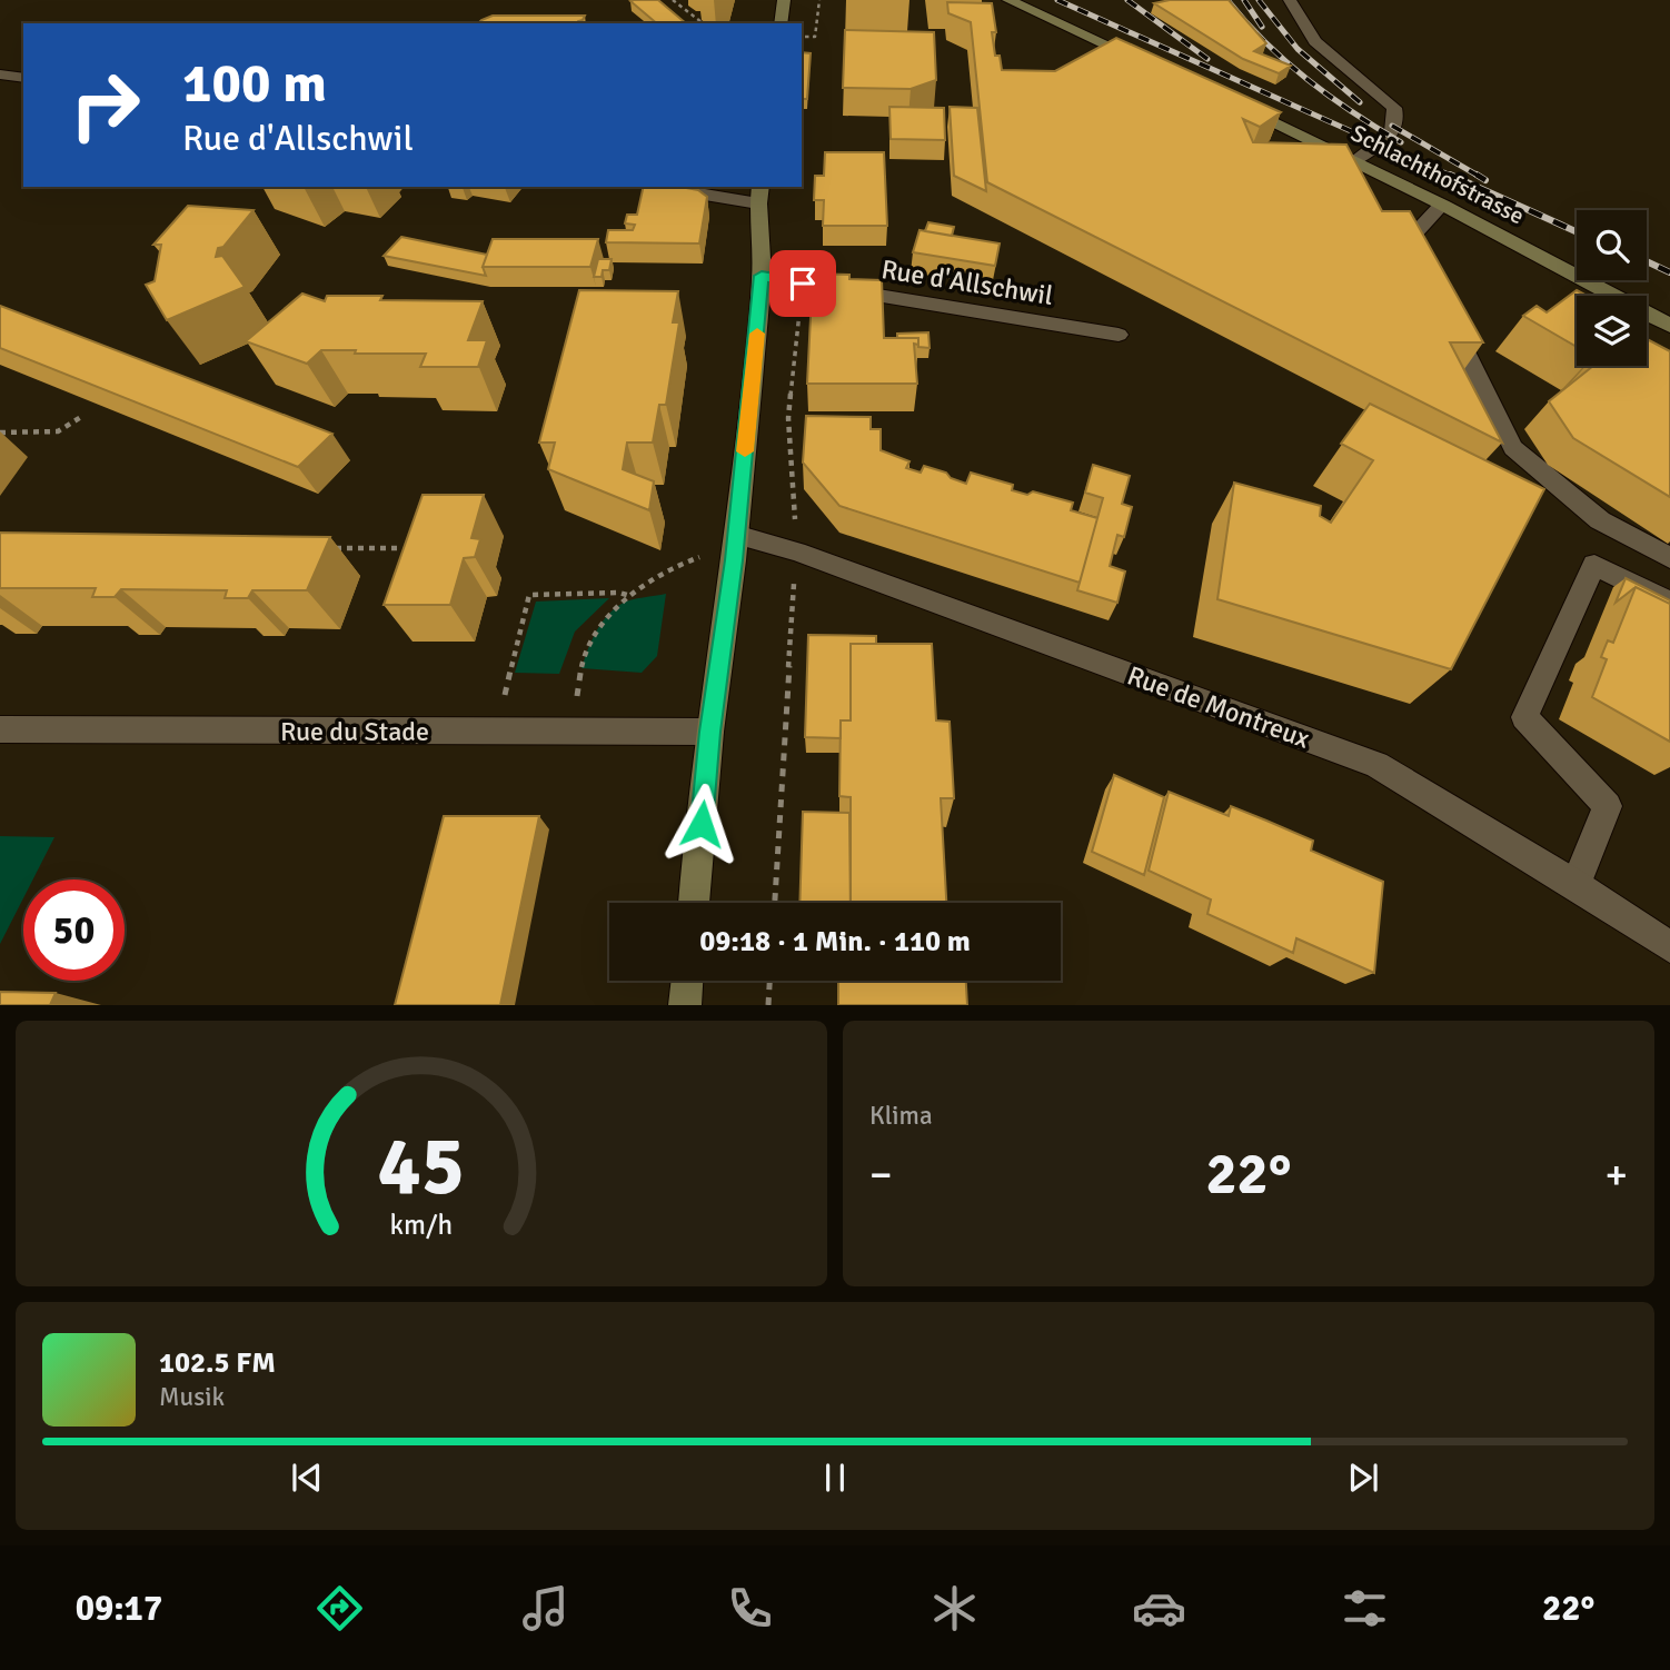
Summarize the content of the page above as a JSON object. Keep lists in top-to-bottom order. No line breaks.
{"streets":{"main road":["Schlachthofstrasse"],"street":["Rue d'Allschwil","Rue de Montreux","Rue du Stade"]},"page":{"turn":["100 m","Rue d'Allschwil"],"limit":"50","trip":"09:18 · 1 Min. · 110 m","tile":"Klima","heat":["−","22°","+"],"song":["102.5 FM","Musik"],"tabs":["09:17","22°"],"gauge":["45","km/h"]}}
